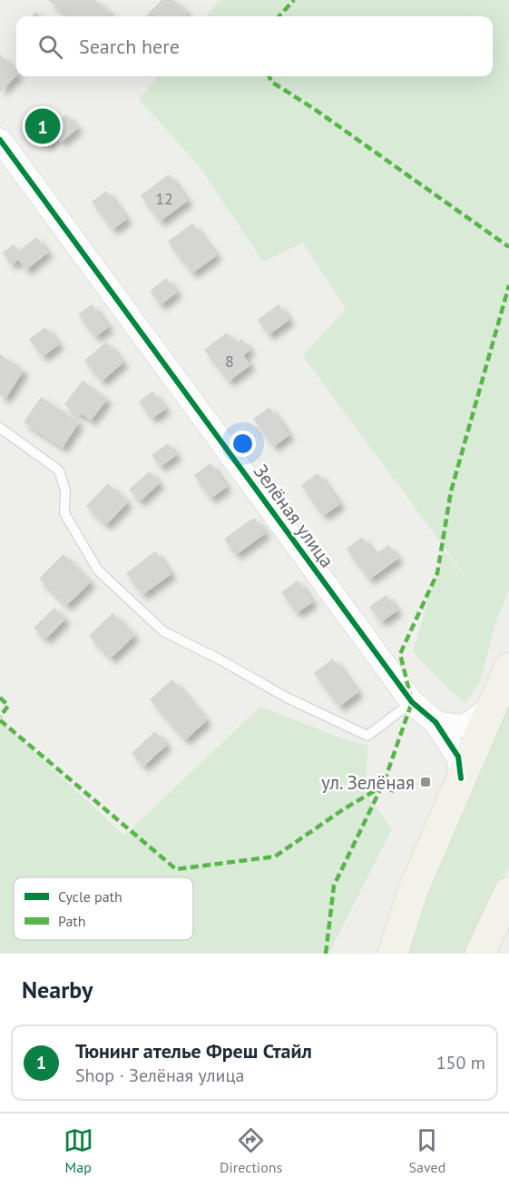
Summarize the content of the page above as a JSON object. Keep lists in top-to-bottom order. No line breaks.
{"streets":{"street":["Зелёная улица"]},"places":{"transit":["ул. Зелёная"]},"house_numbers":["12","8"],"legend":["Cycle path","Path"],"page":{"search":"Search here","pins":"1","heading":"Nearby","list":[{"mark":"1","name":"Тюнинг ателье Фреш Стайл","note":"Shop · Зелёная улица","value":"150 m"}],"nav":["Map","Directions","Saved"]}}
